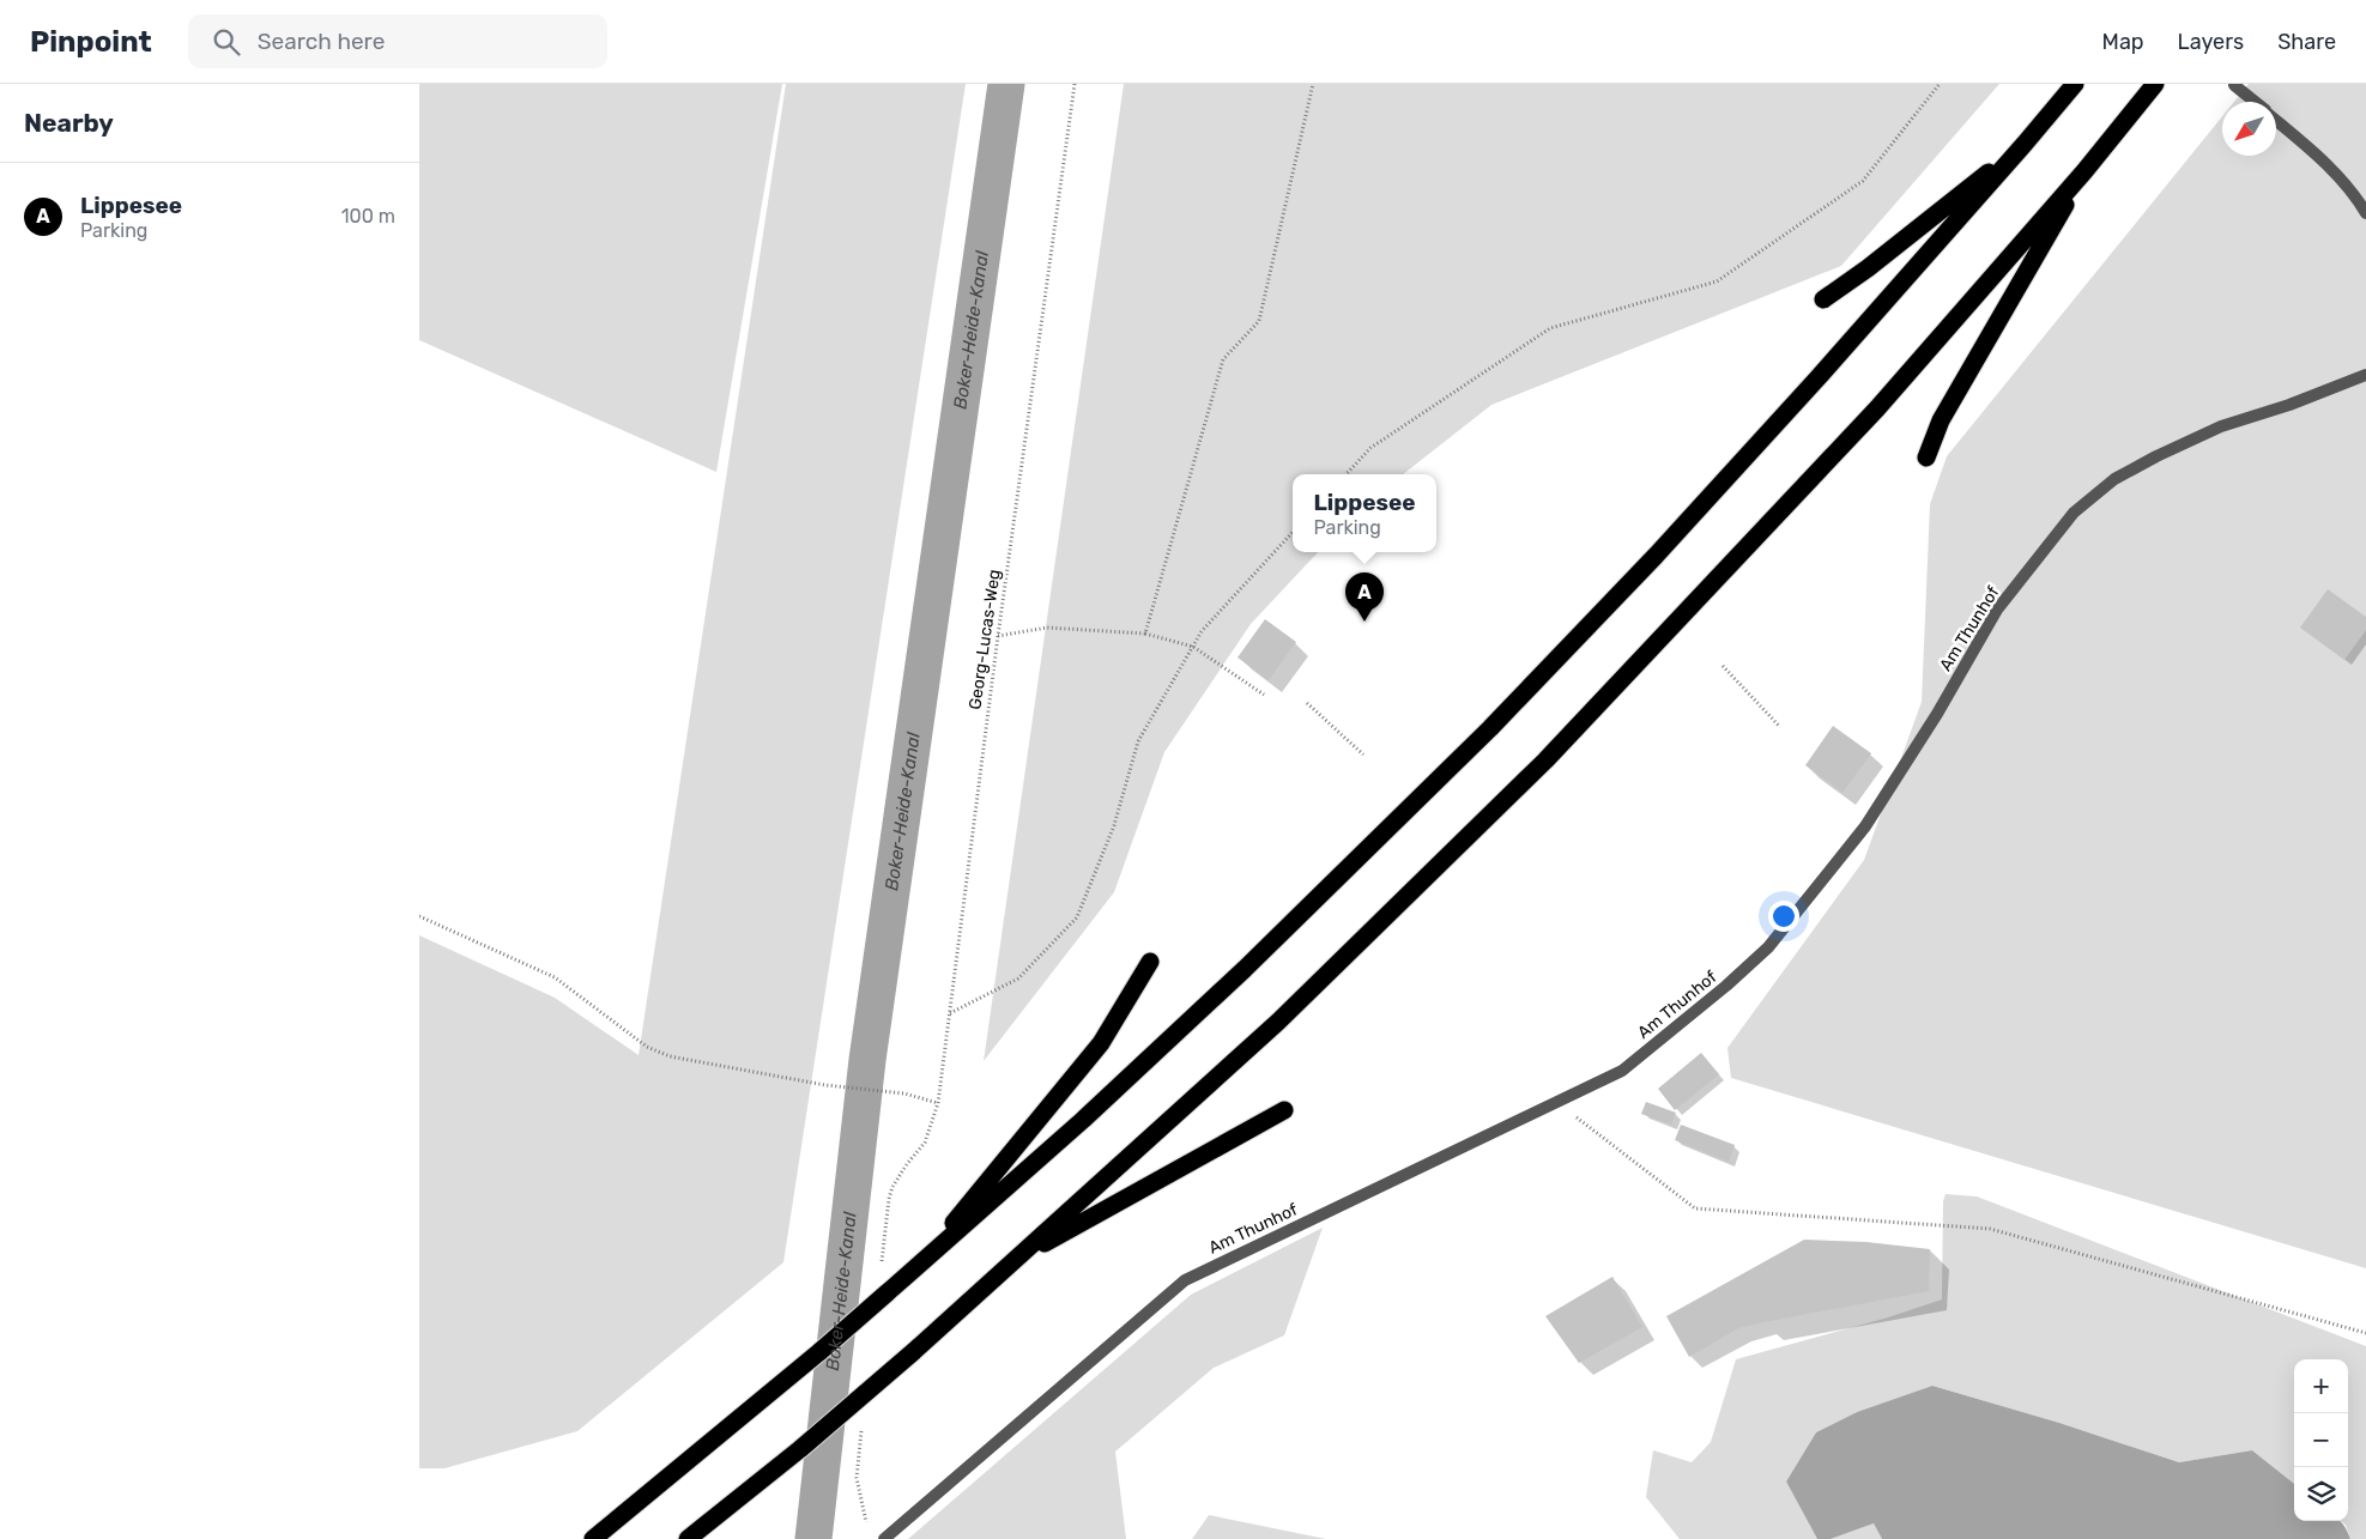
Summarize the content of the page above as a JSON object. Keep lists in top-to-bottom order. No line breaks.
{"streets":{"street":["Am Thunhof"],"path":["Georg-Lucas-Weg"]},"water":["Boker-Heide-Kanal"],"north":"bottom left","page":{"header":"Pinpoint","search":"Search here","nav":["Map","Layers","Share"],"heading":"Nearby","list":[{"mark":"A","name":"Lippesee","note":"Parking","value":"100 m"}],"popup":["Lippesee","Parking"],"pins":"A","map_buttons":["+","−"]}}
